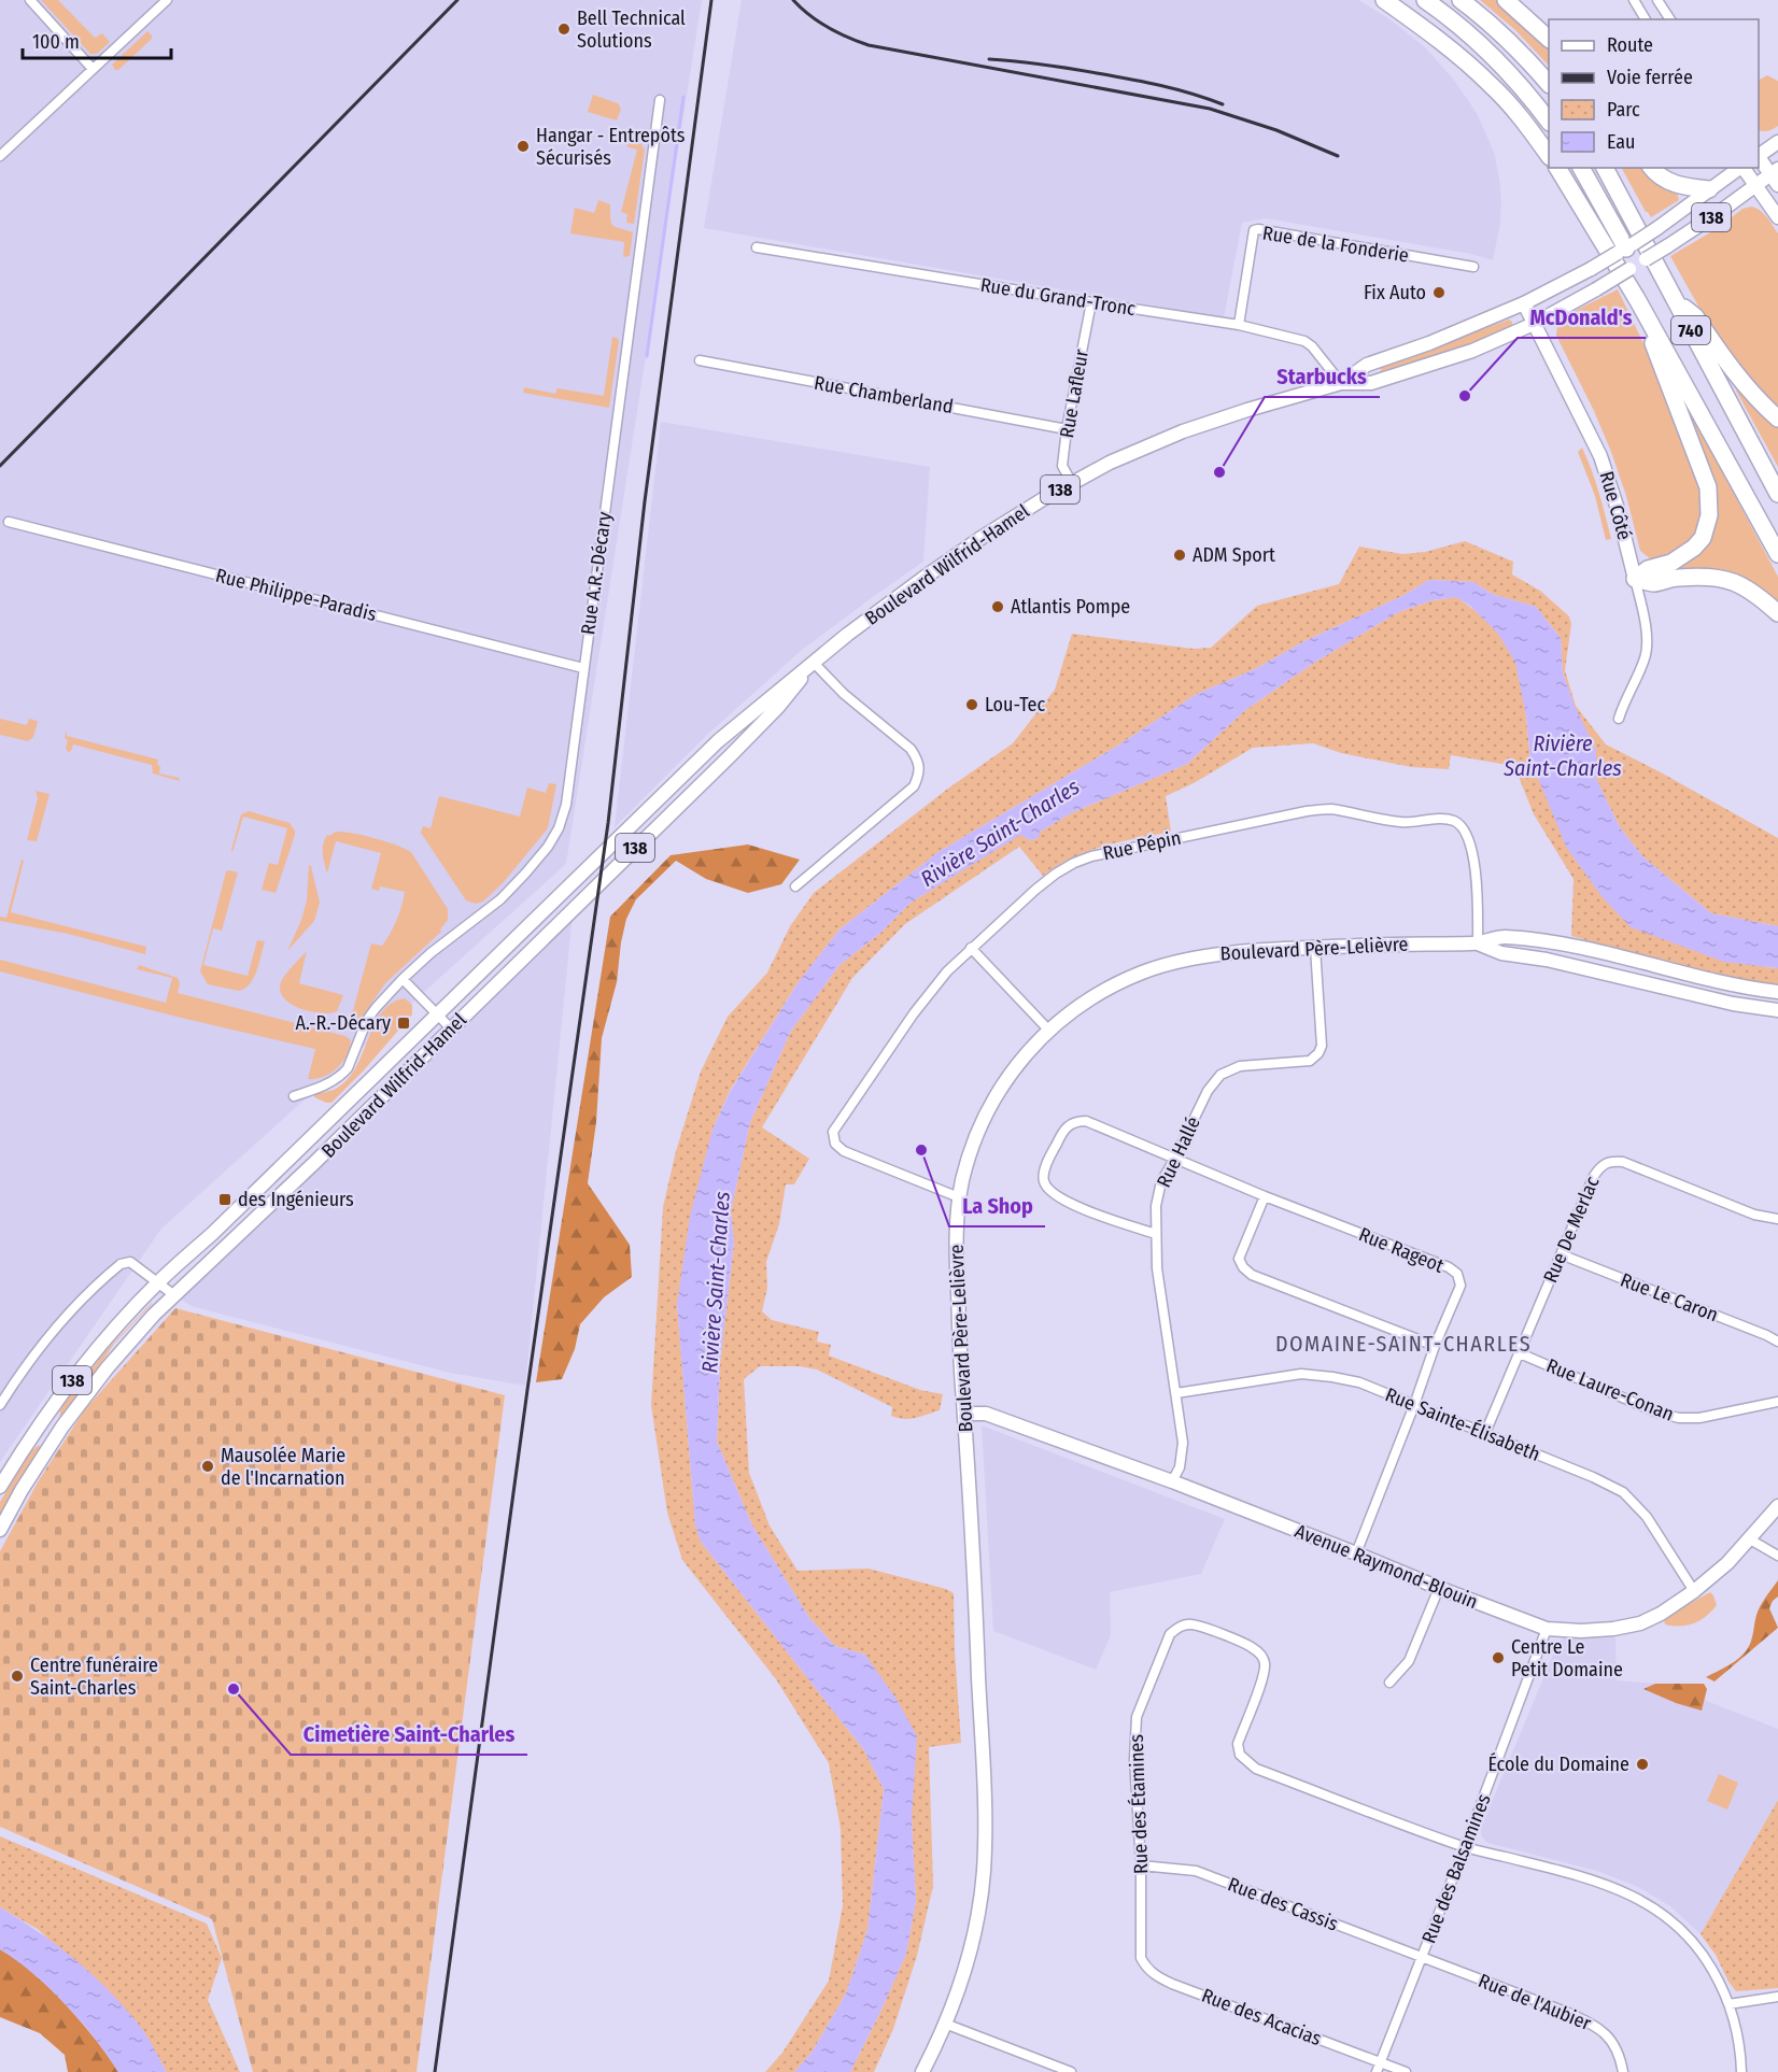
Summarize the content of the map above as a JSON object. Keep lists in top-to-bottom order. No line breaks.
{"streets":{"highway":["740"],"main road":["138","Rue Côté","Boulevard Wilfrid-Hamel","Boulevard Père-Lelièvre","Avenue Raymond-Blouin"],"street":["Rue de la Fonderie","Rue du Grand-Tronc","Rue Lafleur","Rue Chamberland","Rue A.R.-Décary","Rue Philippe-Paradis","Rue Pépin","Rue Hallé","Rue De Merlac","Rue Rageot","Rue Le Caron","Rue Laure-Conan","Rue Sainte-Élisabeth","Rue des Étamines","Rue des Balsamines","Rue des Cassis","Rue de l'Aubier","Rue des Acacias"]},"crossings":[["Rue de la Fonderie","Rue du Grand-Tronc"],["Rue du Grand-Tronc","Rue Lafleur"],["Rue du Grand-Tronc","Boulevard Wilfrid-Hamel"],["Rue Lafleur","Rue Chamberland"],["Rue Lafleur","Boulevard Wilfrid-Hamel"],["Rue Côté","Boulevard Wilfrid-Hamel"],["Rue A.R.-Décary","Rue Philippe-Paradis"],["Rue Pépin","Boulevard Père-Lelièvre"],["Boulevard Père-Lelièvre","Rue Hallé"],["Boulevard Père-Lelièvre","Avenue Raymond-Blouin"],["Rue Hallé","Rue Rageot"],["Rue Hallé","Rue Sainte-Élisabeth"],["Rue Hallé","Avenue Raymond-Blouin"],["Rue De Merlac","Rue Le Caron"],["Rue De Merlac","Rue Laure-Conan"],["Rue De Merlac","Rue Sainte-Élisabeth"],["Rue Rageot","Rue Sainte-Élisabeth"],["Rue Rageot","Avenue Raymond-Blouin"],["Rue Sainte-Élisabeth","Avenue Raymond-Blouin"],["Avenue Raymond-Blouin","Rue des Balsamines"],["Rue des Étamines","Rue des Balsamines"],["Rue des Étamines","Rue des Cassis"],["Rue des Étamines","Rue des Acacias"],["Rue des Balsamines","Rue des Cassis"],["Rue des Balsamines","Rue de l'Aubier"],["Rue des Balsamines","Rue des Acacias"],["Rue des Cassis","Rue de l'Aubier"]],"districts":["DOMAINE-SAINT-CHARLES"],"water":["Rivière Saint-Charles"],"places":{"other":["Bell Technical Solutions","Hangar - Entrepôts Sécurisés","Fix Auto","McDonald's","Starbucks","ADM Sport","Atlantis Pompe","Lou-Tec","La Shop","Mausolée Marie de l'Incarnation","Centre Le Petit Domaine","Centre funéraire Saint-Charles","Cimetière Saint-Charles","École du Domaine"],"transit":["A.-R.-Décary","des Ingénieurs"]},"legend":["Route","Voie ferrée","Parc","Eau"],"scale_bar":"100 m"}
